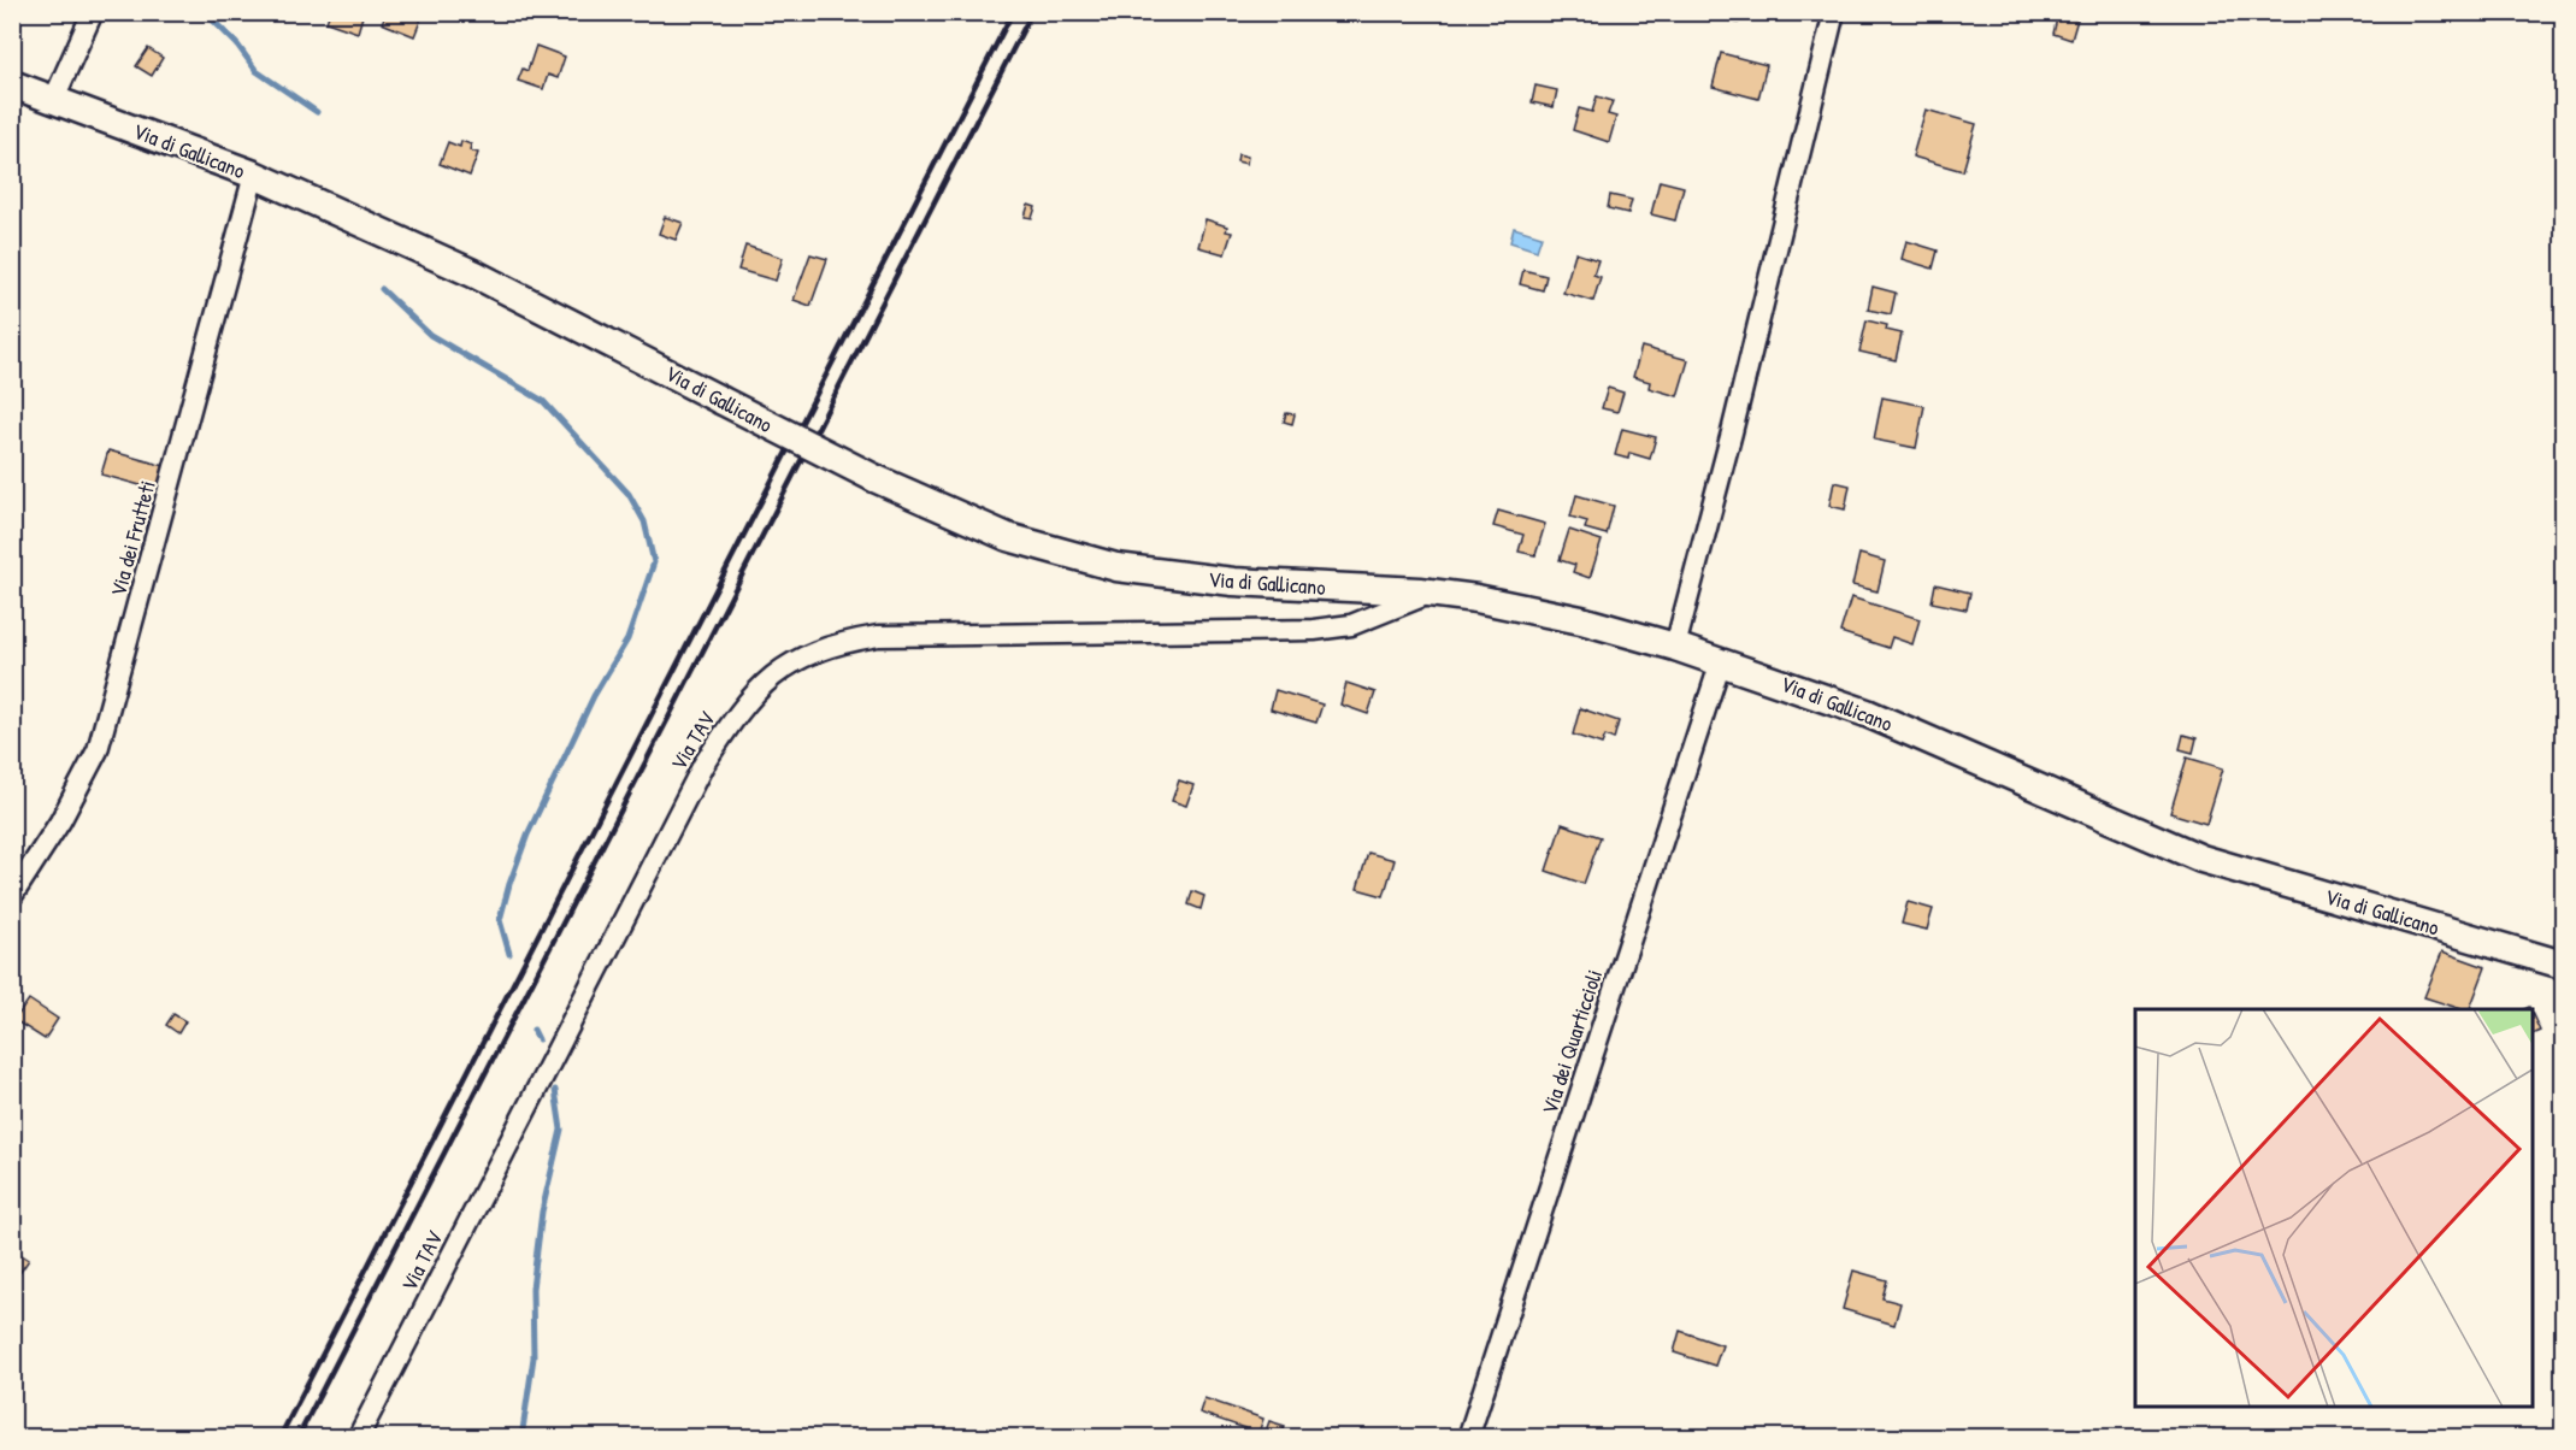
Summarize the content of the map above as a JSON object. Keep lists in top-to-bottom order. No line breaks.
{"streets":{"street":["Via di Gallicano","Via dei Frutteti","Via TAV","Via dei Quarticcioli"]},"crossings":[["Via di Gallicano","Via dei Frutteti"],["Via di Gallicano","Via TAV"],["Via di Gallicano","Via dei Quarticcioli"]]}
